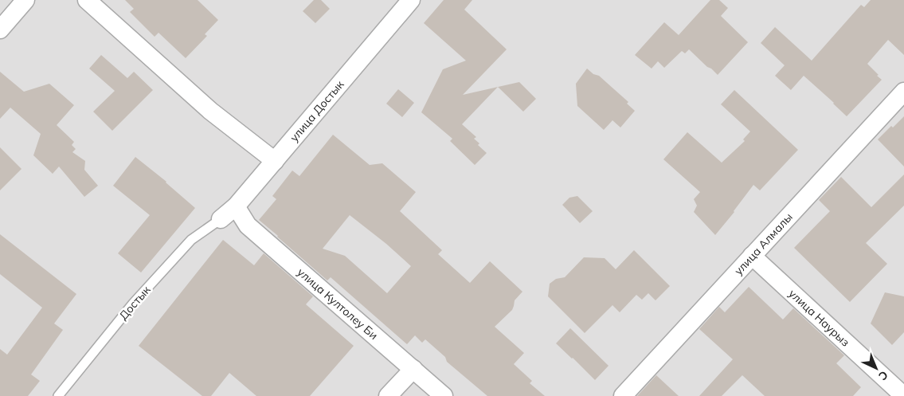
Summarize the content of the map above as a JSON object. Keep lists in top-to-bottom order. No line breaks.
{"streets":{"street":["улица Достык","улица Алмалы","улица Култолеу Би","улица Наурыз"],"lane":["Достык"]},"crossings":[["улица Достык","Достык"],["улица Достык","улица Култолеу Би"],["улица Алмалы","улица Наурыз"]],"north":"bottom right"}
